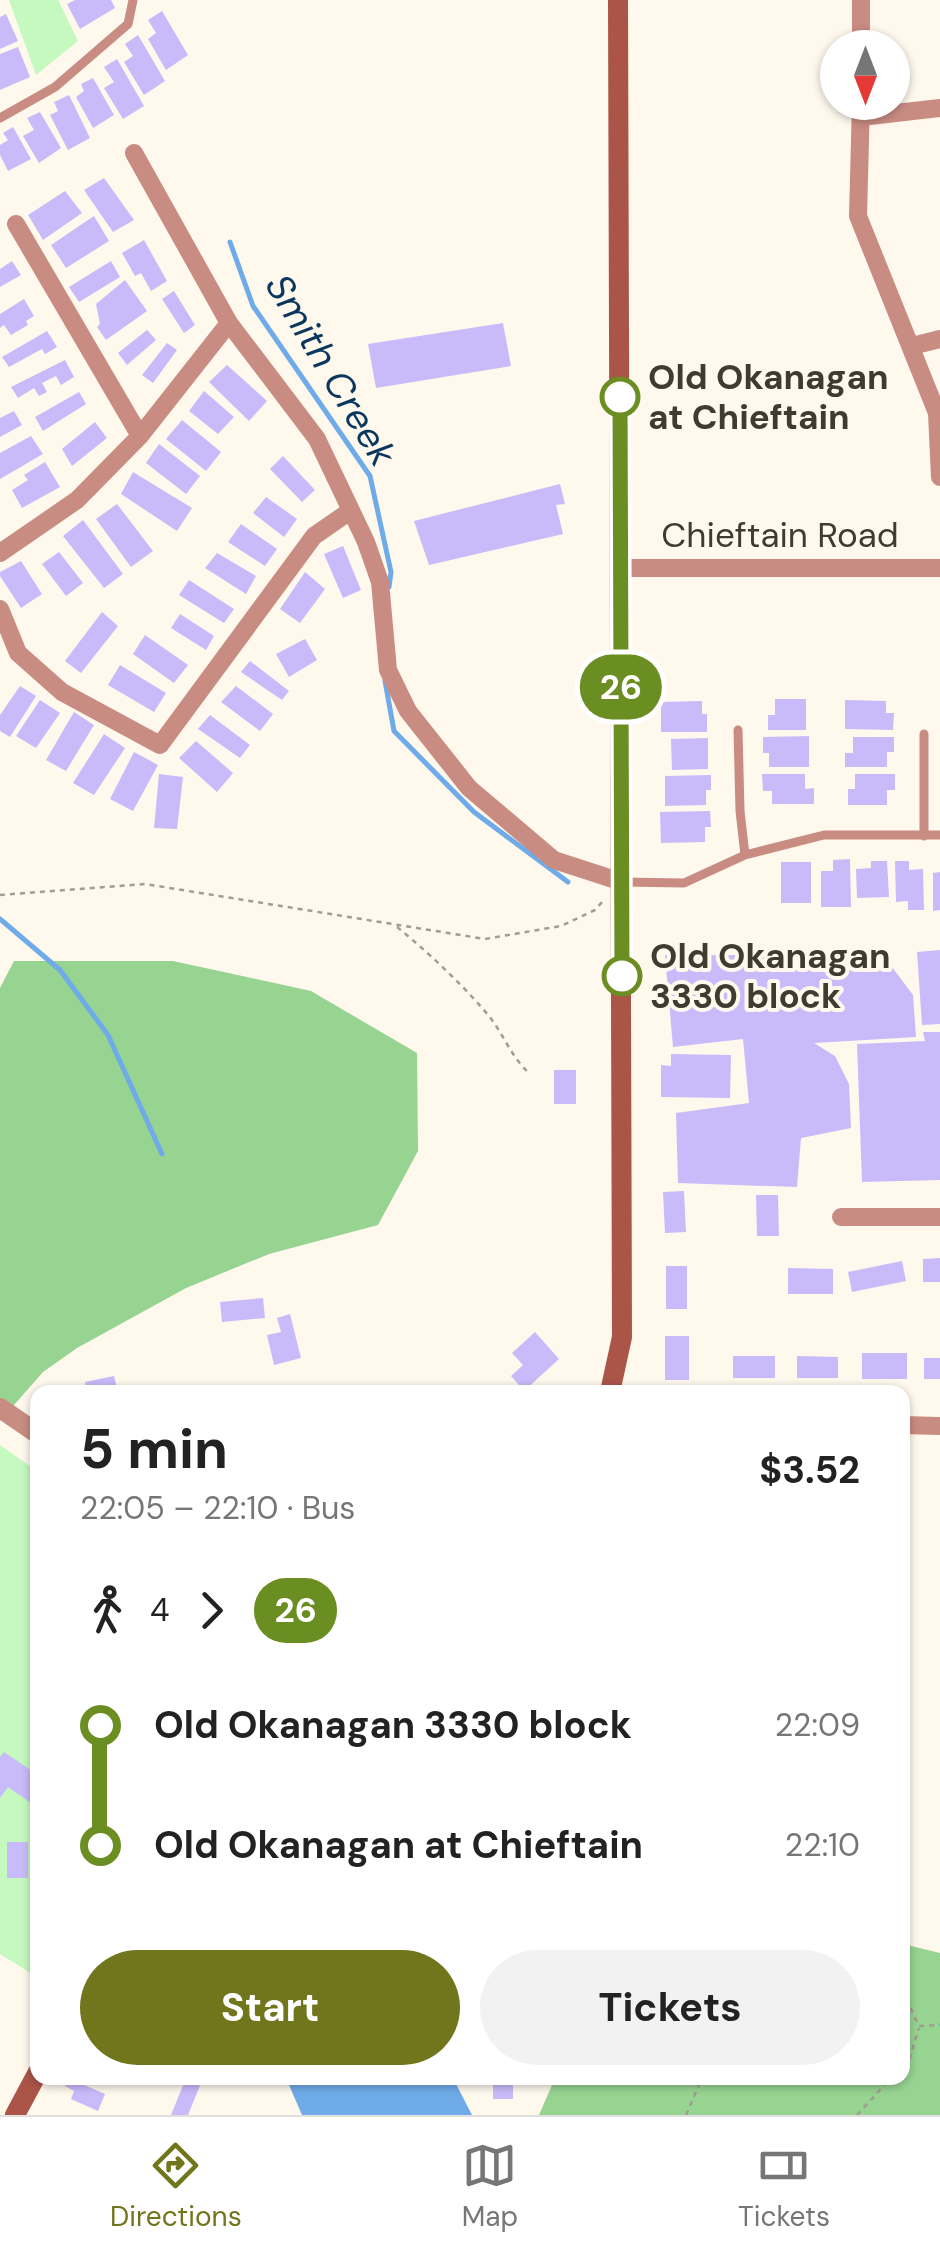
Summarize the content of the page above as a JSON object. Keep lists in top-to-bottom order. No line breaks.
{"streets":{"street":["Chieftain Road"]},"water":["Smith Creek"],"places":["Old Okanagan at Chieftain","Old Okanagan 3330 block"],"lines":["bus line 26"],"north":"bottom","page":{"on_map":"26","heading":["5 min","22:05 – 22:10 · Bus","$3.52"],"legs":["4","26"],"list":[{"name":"Old Okanagan 3330 block","value":"22:09"},{"name":"Old Okanagan at Chieftain","value":"22:10"}],"buttons":["Start","Tickets"],"tabs":["Directions","Map","Tickets"]}}
